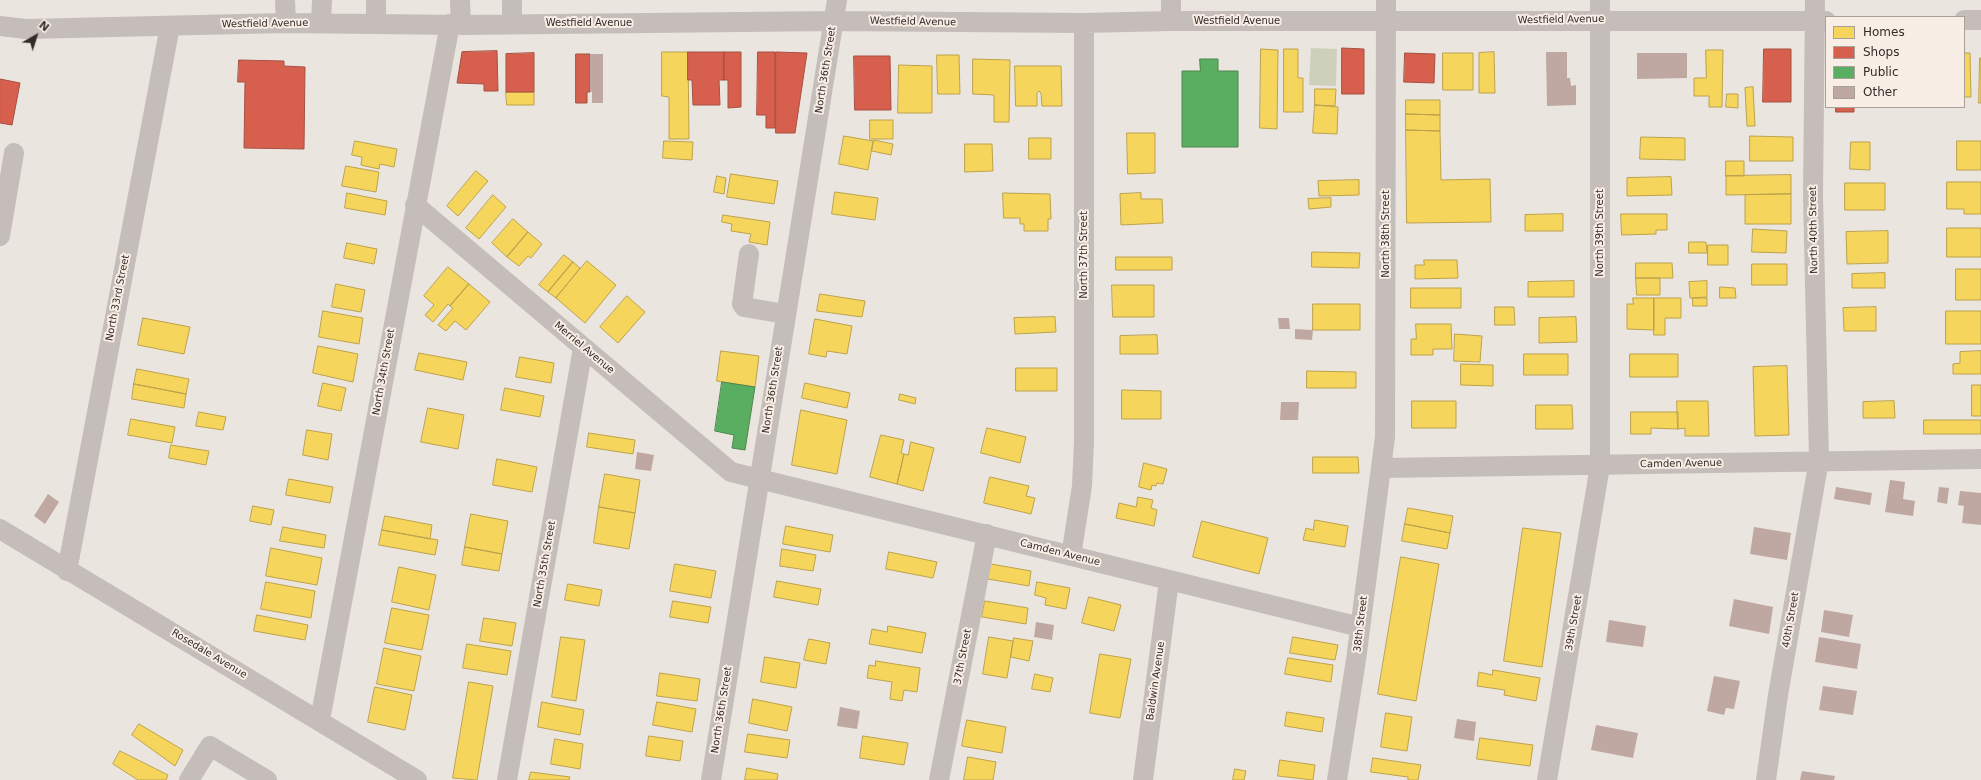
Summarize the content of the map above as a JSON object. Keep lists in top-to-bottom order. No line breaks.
{"streets":{"street":["Westfield Avenue","North 36th Street","North 40th Street","North 39th Street","North 38th Street","North 37th Street","North 33rd Street","Merriel Avenue","North 34th Street","Camden Avenue","North 35th Street","40th Street","39th Street","38th Street","Rosedale Avenue","37th Street","Baldwin Avenue"]},"crossings":[["Westfield Avenue","North 36th Street"],["Westfield Avenue","North 40th Street"],["Westfield Avenue","North 39th Street"],["Westfield Avenue","North 38th Street"],["Westfield Avenue","North 37th Street"],["Westfield Avenue","North 33rd Street"],["Westfield Avenue","North 34th Street"],["North 36th Street","Merriel Avenue"],["North 36th Street","Camden Avenue"],["North 40th Street","Camden Avenue"],["North 40th Street","40th Street"],["North 39th Street","Camden Avenue"],["North 39th Street","39th Street"],["North 38th Street","Camden Avenue"],["North 38th Street","38th Street"],["North 37th Street","Camden Avenue"],["North 33rd Street","Rosedale Avenue"],["Merriel Avenue","North 34th Street"],["Merriel Avenue","Camden Avenue"],["Merriel Avenue","North 35th Street"],["North 34th Street","Rosedale Avenue"],["Camden Avenue","40th Street"],["Camden Avenue","39th Street"],["Camden Avenue","38th Street"],["Camden Avenue","37th Street"],["Camden Avenue","Baldwin Avenue"]],"legend":["Homes","Shops","Public","Other"],"north":"top right"}
